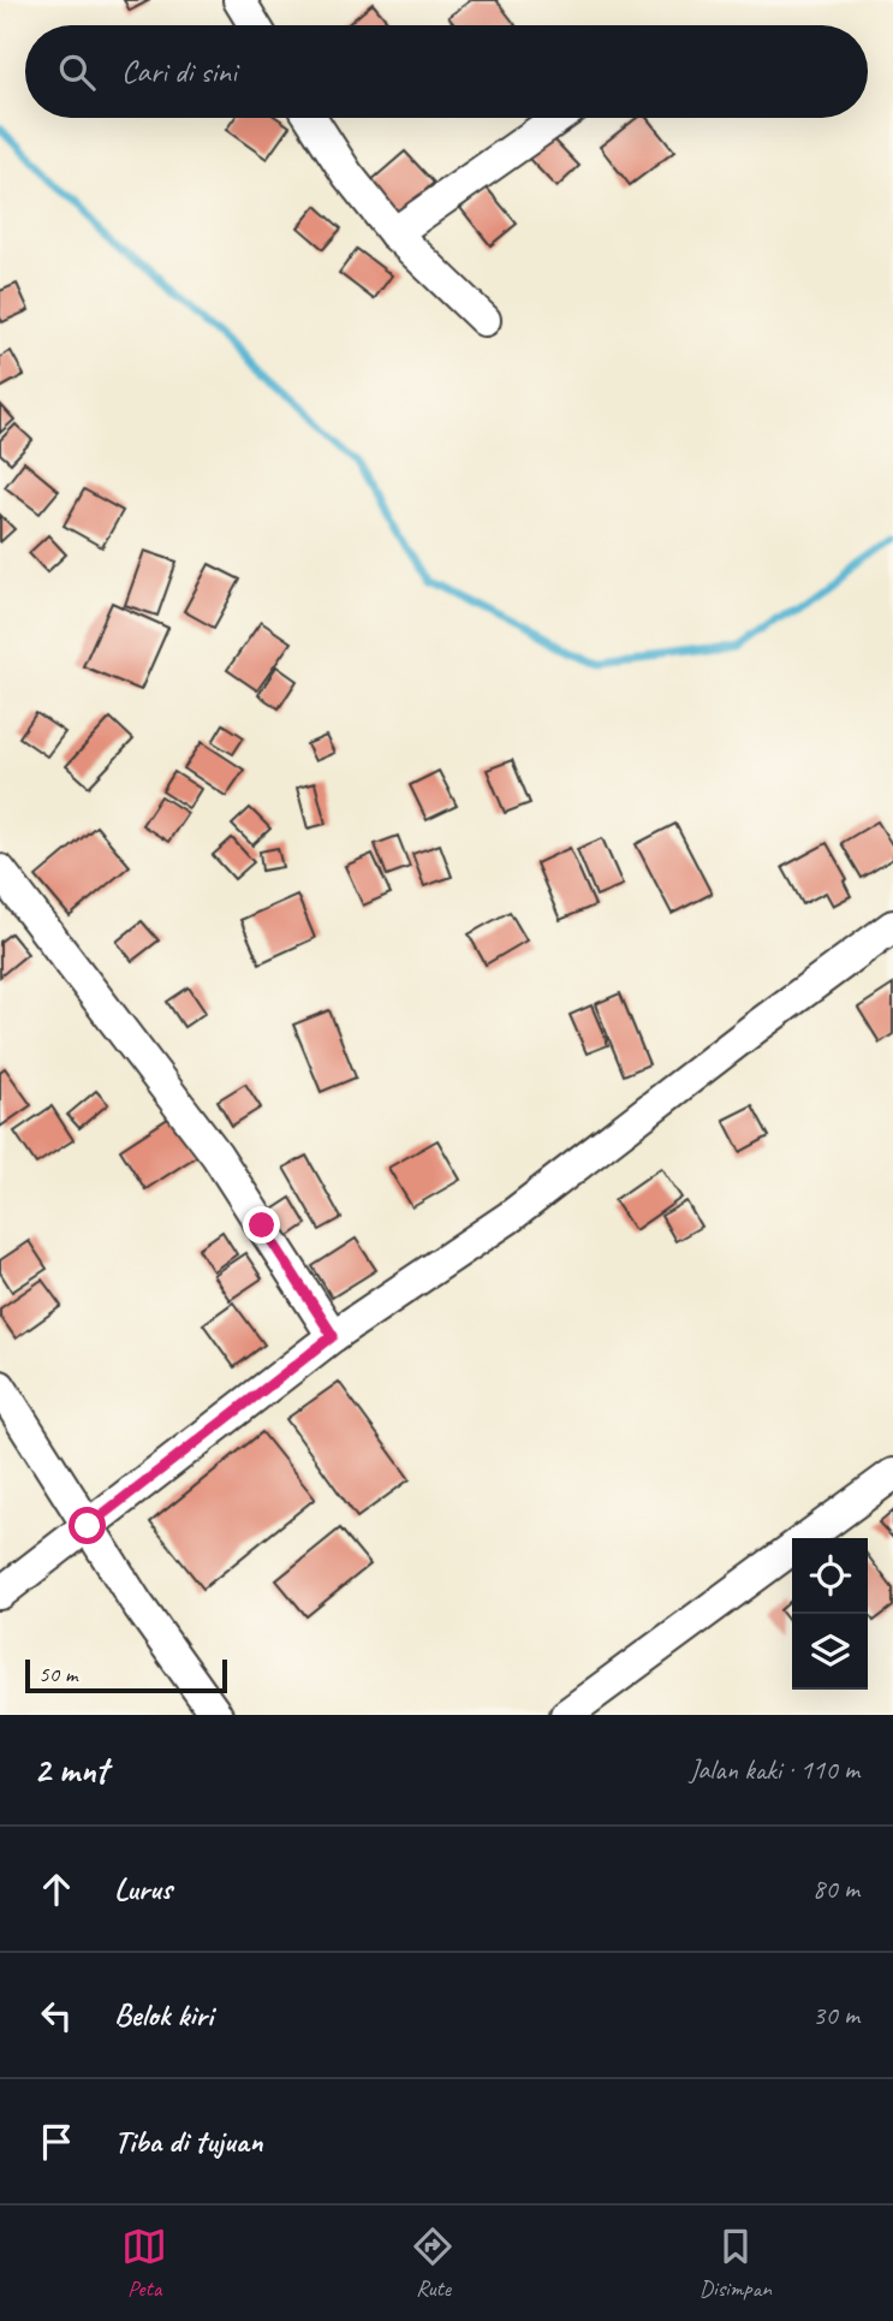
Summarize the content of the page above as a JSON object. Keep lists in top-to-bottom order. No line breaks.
{"scale_bar":"50 m","page":{"search":"Cari di sini","scale":"50 m","heading":["2 mnt","Jalan kaki · 110 m"],"list":[["Lurus","80 m"],["Belok kiri","30 m"],"Tiba di tujuan"],"nav":["Peta","Rute","Disimpan"]}}
